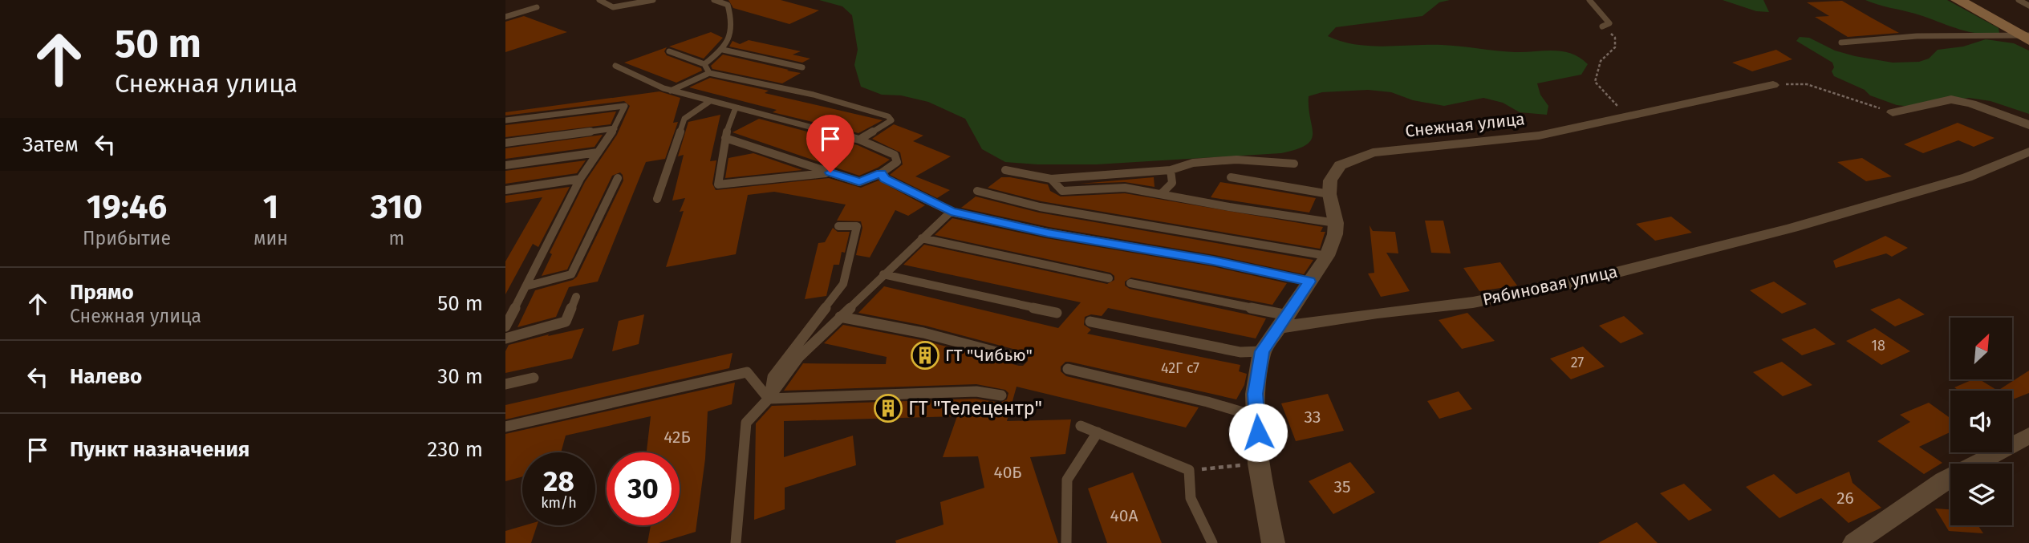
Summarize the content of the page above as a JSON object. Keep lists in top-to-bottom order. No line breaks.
{"streets":{"street":["Снежная улица","Рябиновая улица"]},"places":{"building":["ГТ \"Чибью\"","ГТ \"Телецентр\""]},"house_numbers":["18","27","42Г с7","33","42Б","40Б","35","26","40А"],"north":"top right","page":{"turn":["50 m","Снежная улица"],"then":"Затем","eta":["19:46","Прибытие","1","мин","310","m"],"list":[{"name":"Прямо","note":"Снежная улица","value":"50 m"},{"name":"Налево","value":"30 m"},{"name":"Пункт назначения","value":"230 m"}],"speed":"28 km/h","limit":"30"}}
